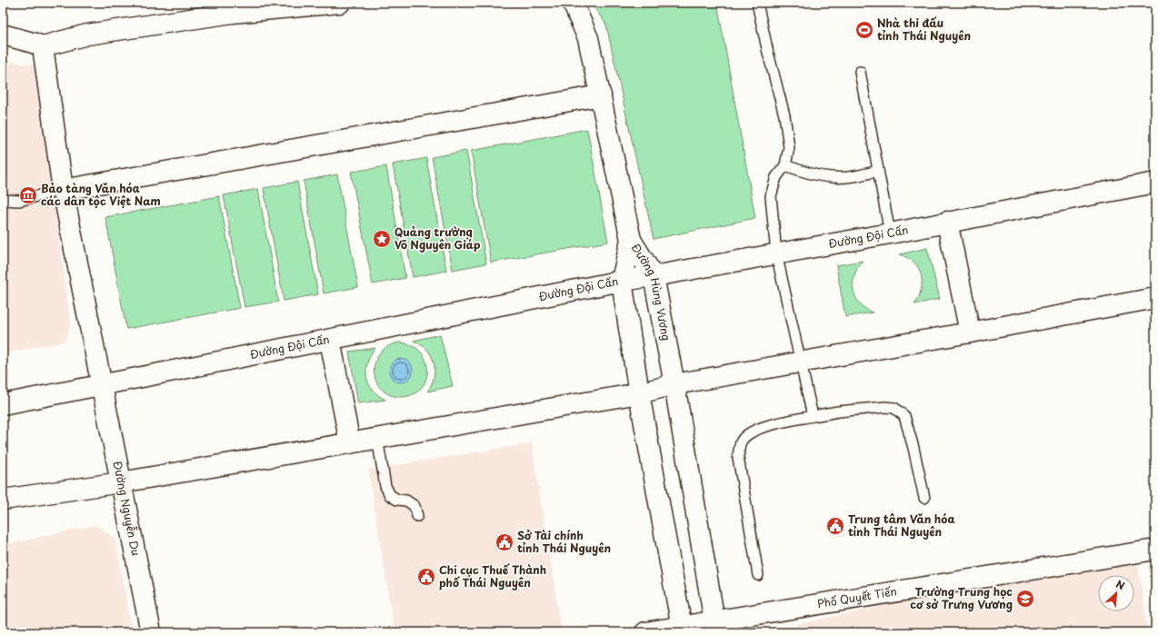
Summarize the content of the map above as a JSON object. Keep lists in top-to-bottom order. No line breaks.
{"streets":{"street":["Đường Đội Cấn","Đường Hùng Vương","Đường Nguyễn Du","Phố Quyết Tiến"]},"crossings":[["Đường Đội Cấn","Đường Hùng Vương"],["Đường Đội Cấn","Đường Nguyễn Du"],["Đường Hùng Vương","Phố Quyết Tiến"]],"places":{"sports":["Nhà thi đấu tỉnh Thái Nguyên"],"museum":["Bảo tàng Văn hóa các dân tộc Việt Nam"],"place":["Quảng trường Võ Nguyên Giáp"],"public building":["Trung tâm Văn hóa tỉnh Thái Nguyên","Sở Tài chính tỉnh Thái Nguyên","Chi cục Thuế Thành phố Thái Nguyên"],"school or university":["Trường Trung học cơ sở Trưng Vương"]},"north":"top right"}
